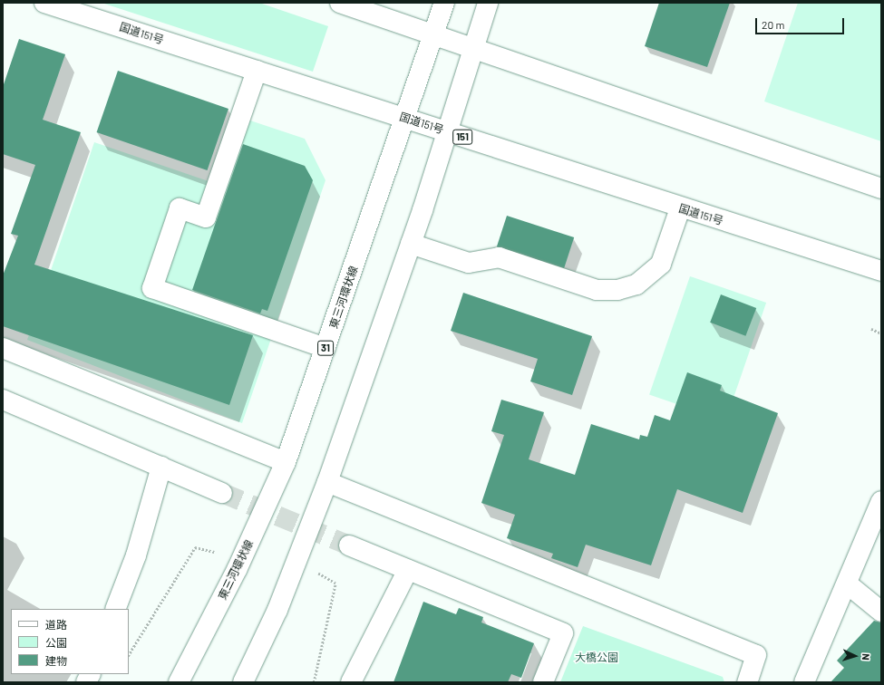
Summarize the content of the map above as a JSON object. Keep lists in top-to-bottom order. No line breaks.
{"streets":{"main road":["国道151号","151","東三河環状線","31"]},"crossings":[["国道151号","東三河環状線"]],"parks":["大橋公園"],"legend":["道路","公園","建物"],"scale_bar":"20 m","north":"right"}
